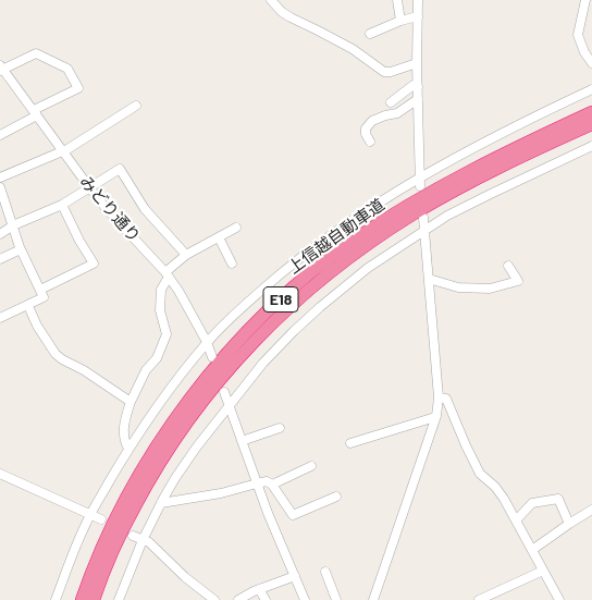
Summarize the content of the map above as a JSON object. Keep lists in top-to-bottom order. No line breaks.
{"streets":{"highway":["上信越自動車道","E18"],"street":["みどり通り"]}}
